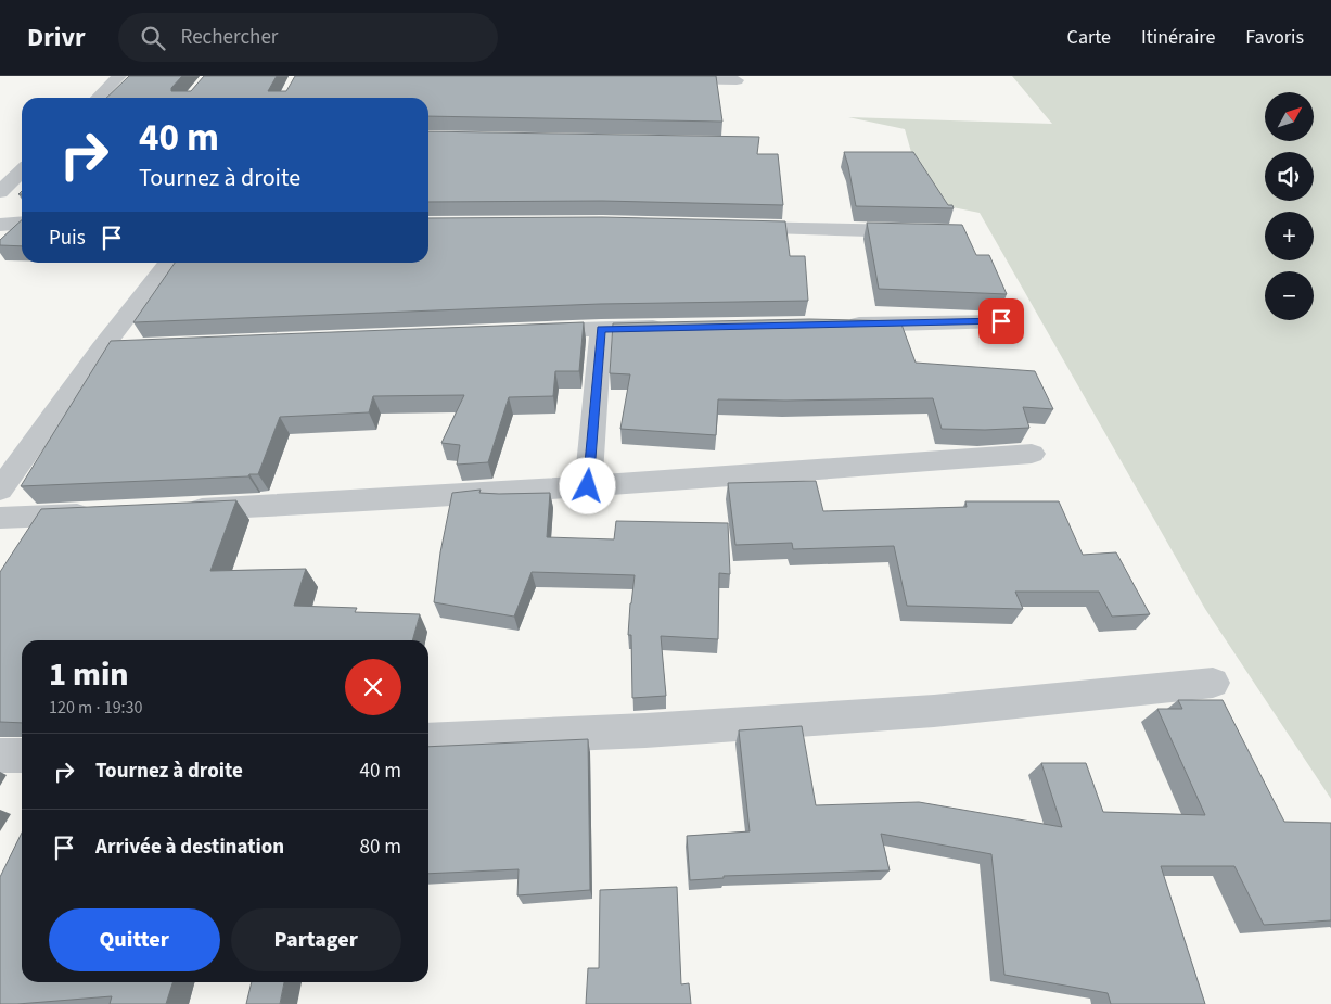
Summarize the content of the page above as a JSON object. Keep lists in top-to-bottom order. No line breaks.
{"north":"top right","page":{"header":"Drivr","search":"Rechercher","nav":["Carte","Itinéraire","Favoris"],"map_buttons":["+","−"],"turn":["40 m","Tournez à droite"],"then":"Puis","heading":["1 min","120 m · 19:30"],"list":[{"name":"Tournez à droite","value":"40 m"},{"name":"Arrivée à destination","value":"80 m"}],"buttons":["Quitter","Partager"]}}
